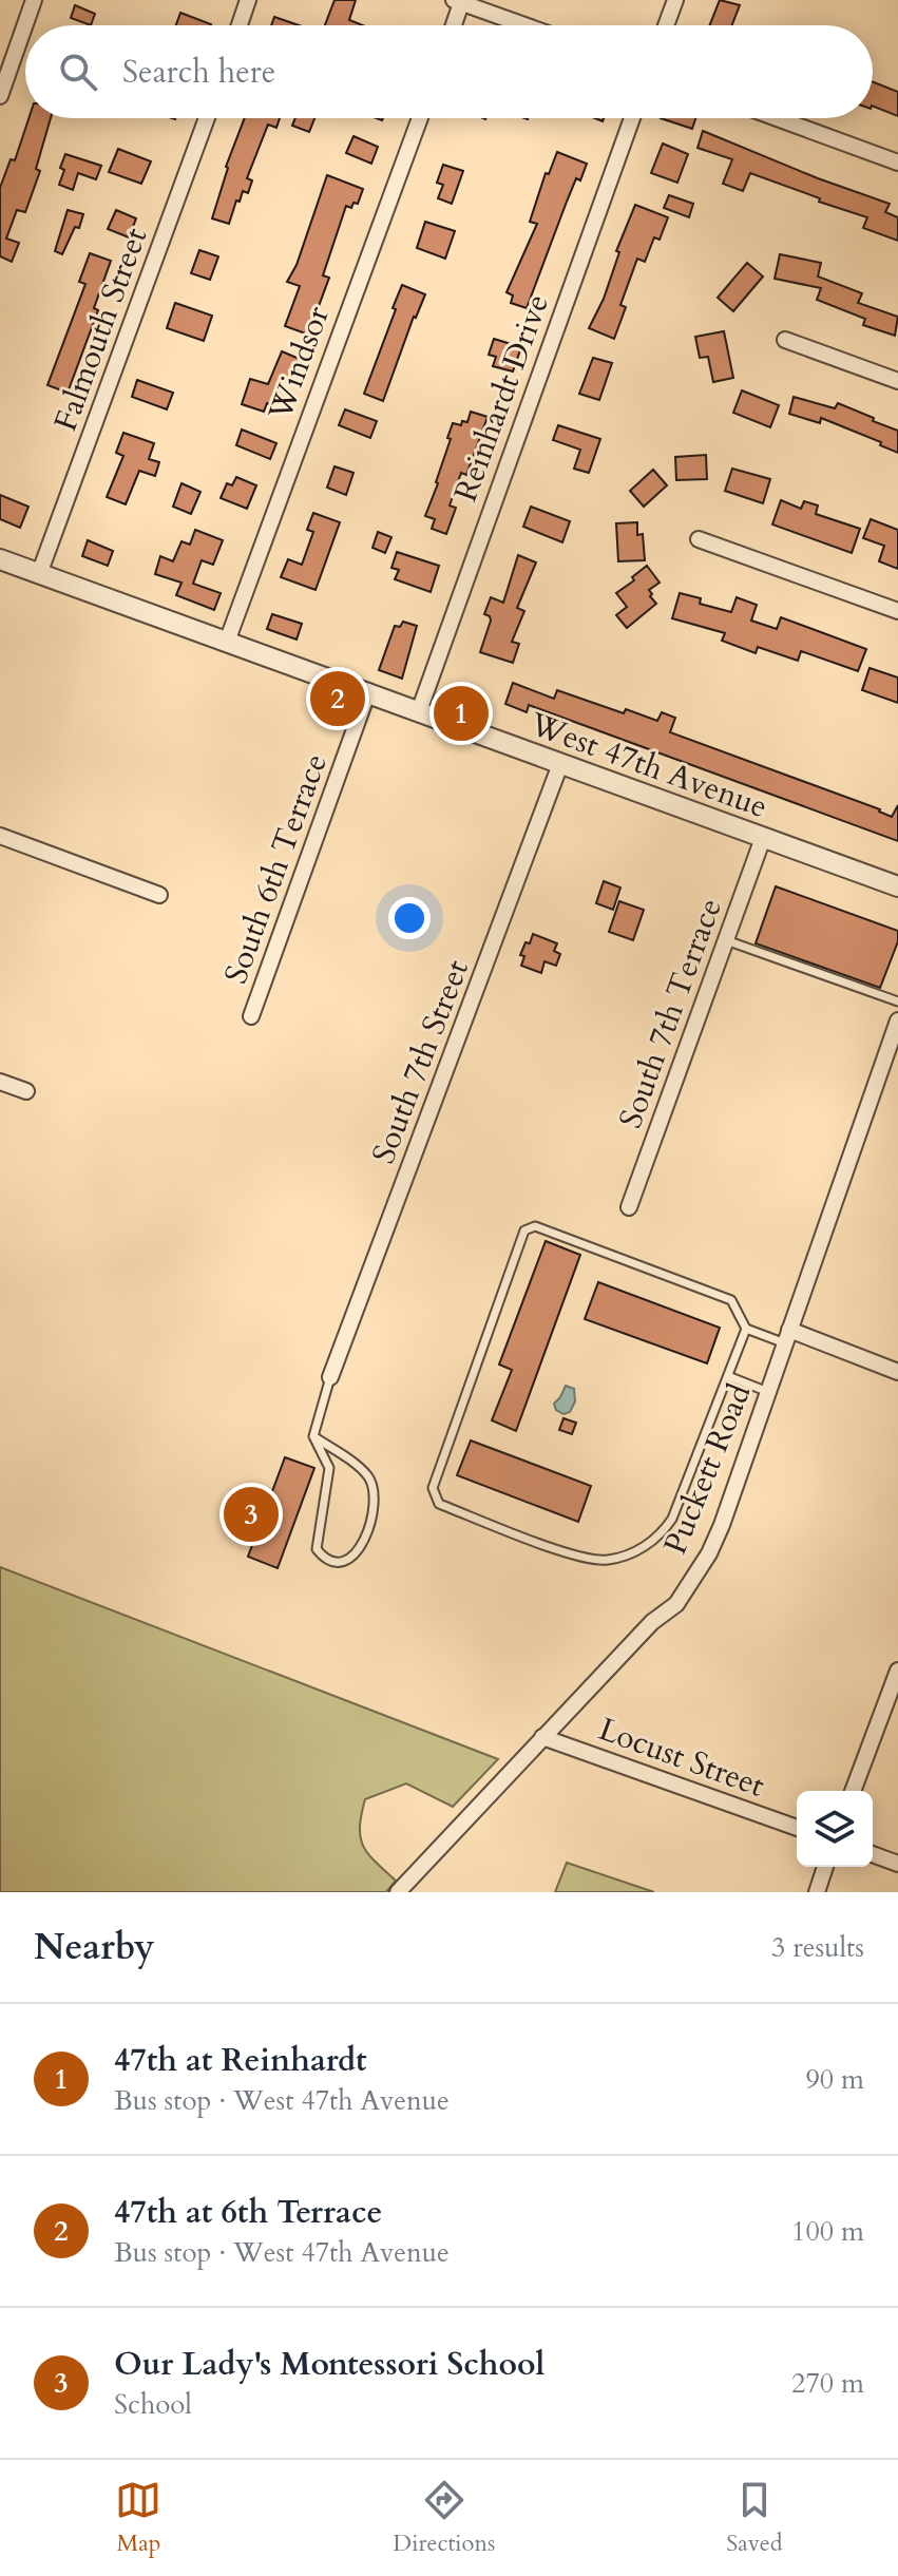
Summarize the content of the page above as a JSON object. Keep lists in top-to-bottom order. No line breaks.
{"streets":{"street":["Falmouth Street","Windsor","Reinhardt Drive","West 47th Avenue","South 6th Terrace","South 7th Terrace","South 7th Street","Puckett Road","Locust Street"]},"crossings":[["Falmouth Street","West 47th Avenue"],["Windsor","West 47th Avenue"],["Reinhardt Drive","West 47th Avenue"],["West 47th Avenue","South 6th Terrace"],["West 47th Avenue","South 7th Terrace"],["West 47th Avenue","South 7th Street"],["Puckett Road","Locust Street"]],"page":{"search":"Search here","pins":["2","1","3"],"heading":["Nearby","3 results"],"list":[{"mark":"1","name":"47th at Reinhardt","note":"Bus stop · West 47th Avenue","value":"90 m"},{"mark":"2","name":"47th at 6th Terrace","note":"Bus stop · West 47th Avenue","value":"100 m"},{"mark":"3","name":"Our Lady's Montessori School","note":"School","value":"270 m"}],"nav":["Map","Directions","Saved"]}}
